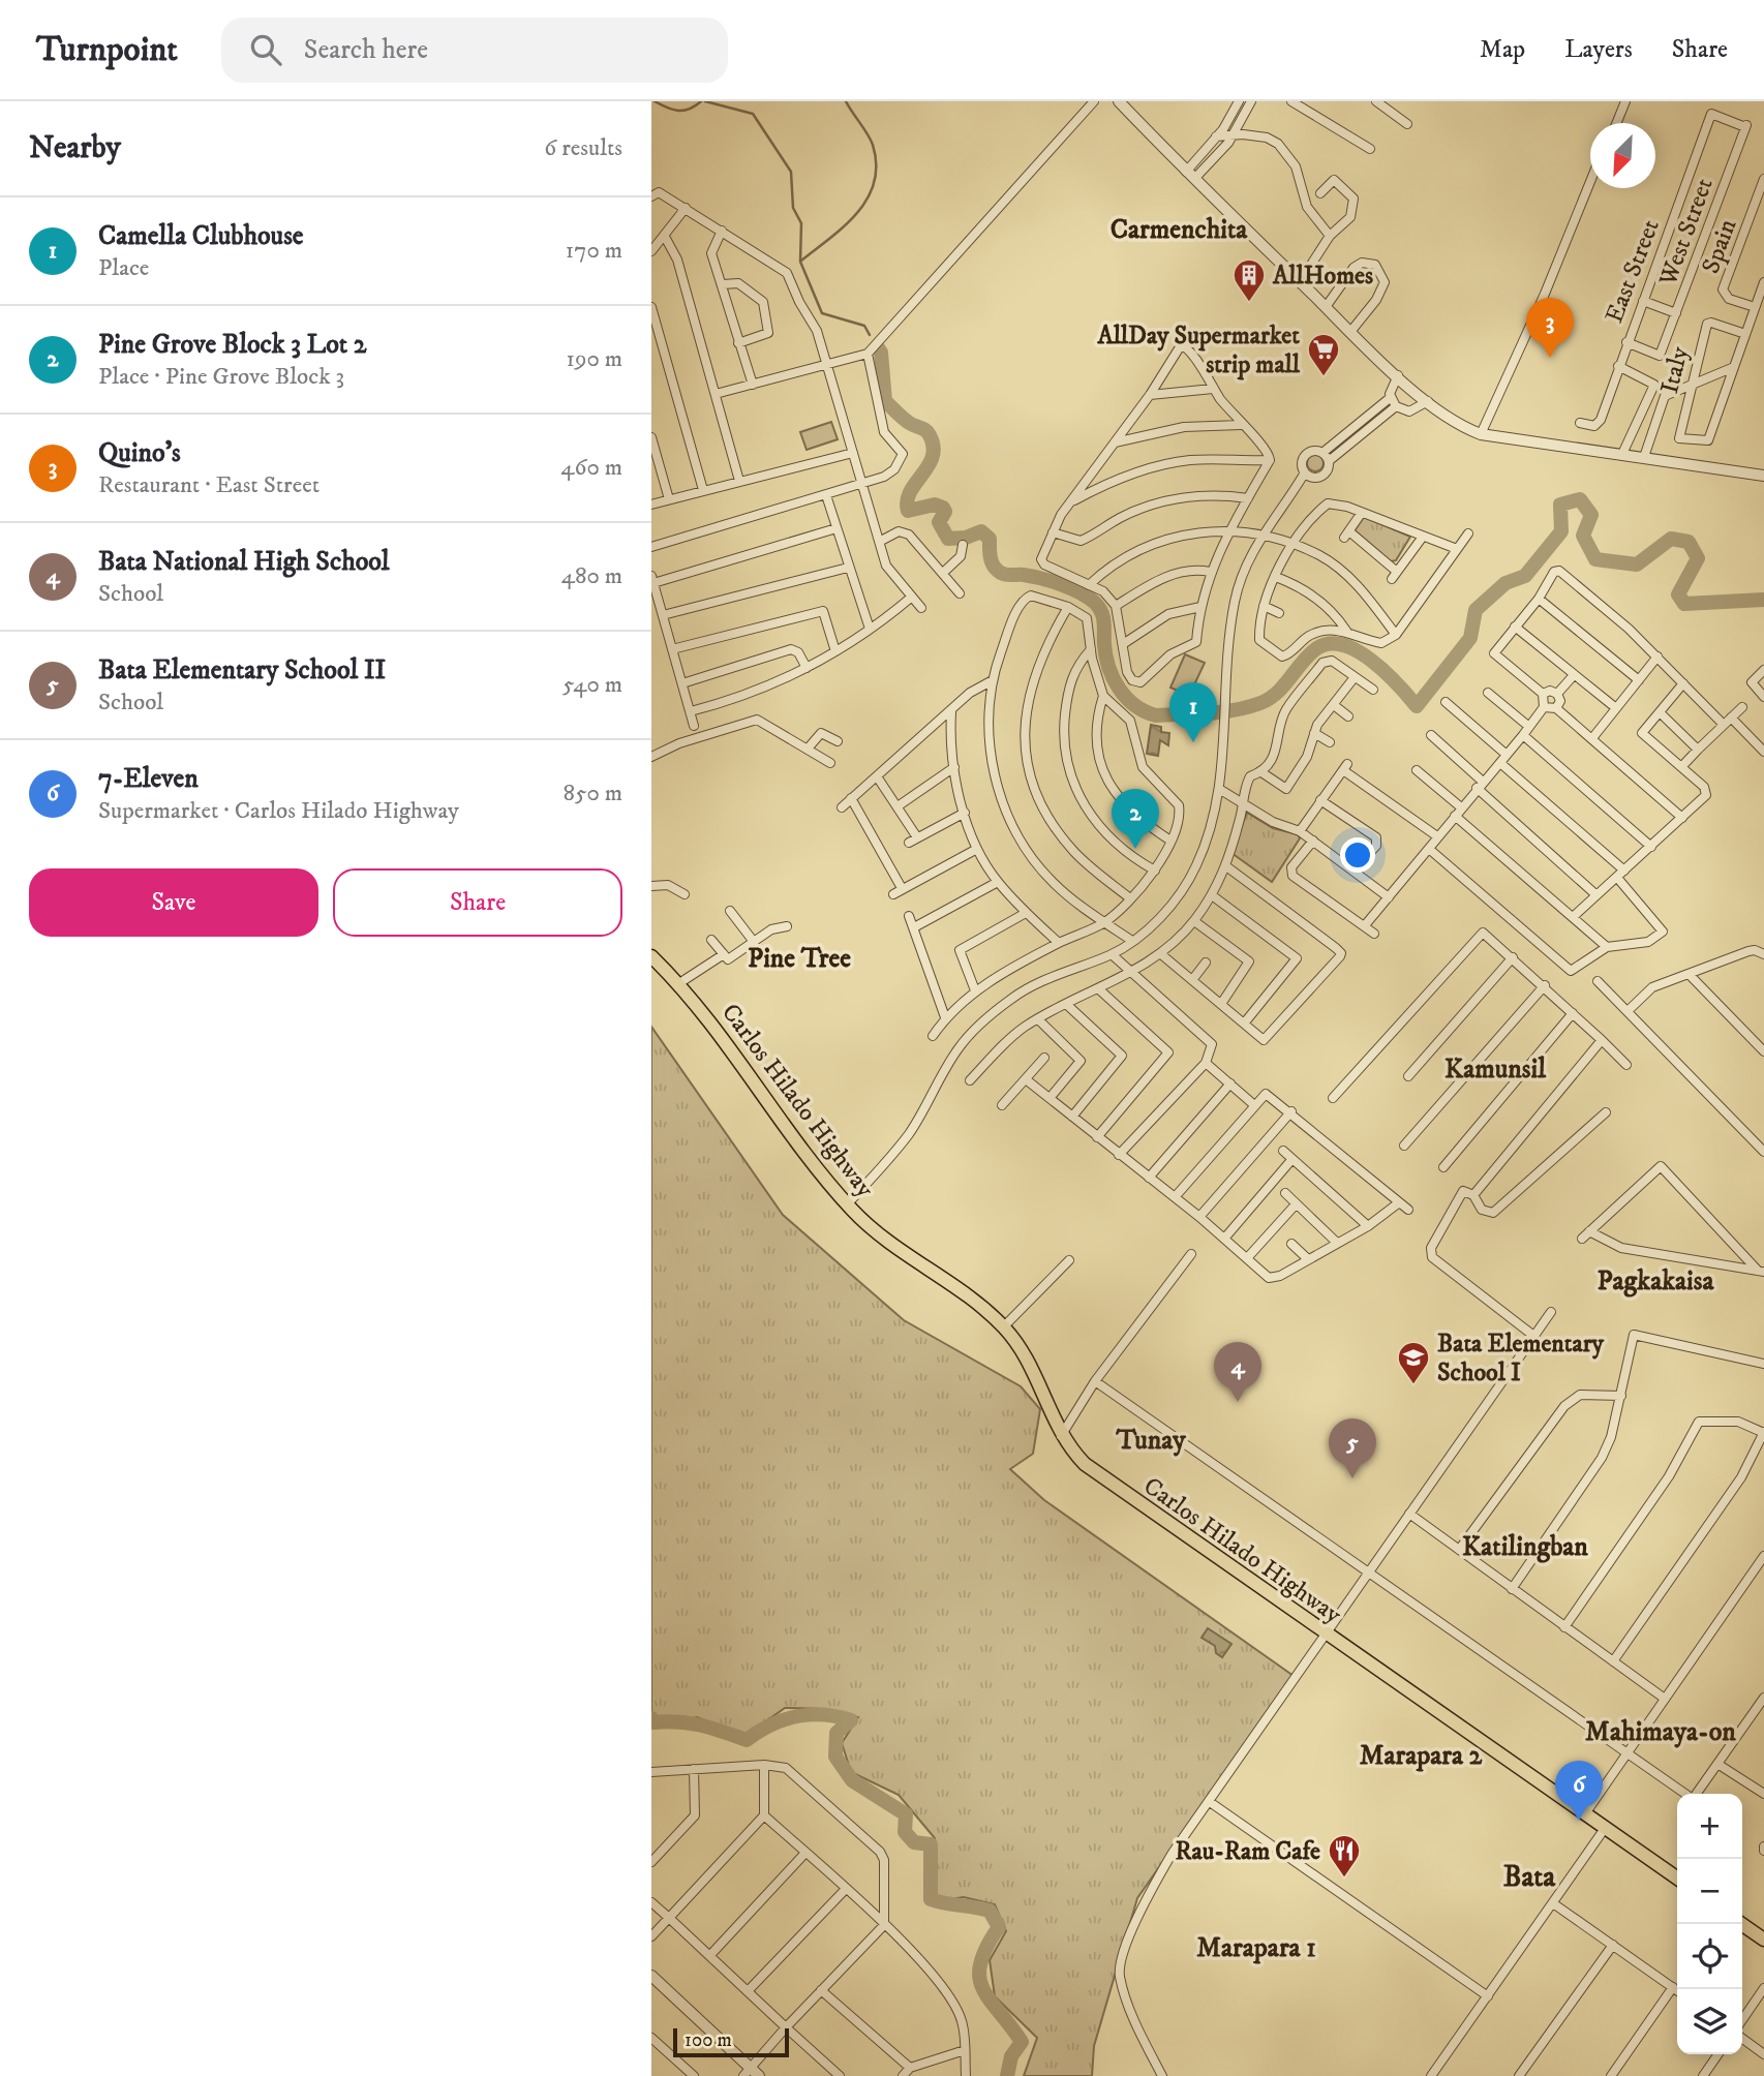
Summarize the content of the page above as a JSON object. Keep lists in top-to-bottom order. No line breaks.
{"streets":{"main road":["Carlos Hilado Highway"],"street":["West Street","Spain","East Street","Italy"]},"crossings":[["West Street","East Street"]],"districts":["Carmenchita","Pine Tree","Kamunsil","Pagkakaisa","Tunay","Katilingban","Mahimaya-on","Marapara 2","Bata","Marapara 1"],"places":{"building":["AllHomes"],"supermarket":["AllDay Supermarket strip mall"],"school or university":["Bata Elementary School I"],"restaurant":["Rau-Ram Cafe"]},"scale_bar":"100 m","north":"bottom left","page":{"header":"Turnpoint","search":"Search here","nav":["Map","Layers","Share"],"heading":["Nearby","6 results"],"list":[{"mark":"1","name":"Camella Clubhouse","note":"Place","value":"170 m"},{"mark":"2","name":"Pine Grove Block 3 Lot 2","note":"Place · Pine Grove Block 3","value":"190 m"},{"mark":"3","name":"Quino's","note":"Restaurant · East Street","value":"460 m"},{"mark":"4","name":"Bata National High School","note":"School","value":"480 m"},{"mark":"5","name":"Bata Elementary School II","note":"School","value":"540 m"},{"mark":"6","name":"7-Eleven","note":"Supermarket · Carlos Hilado Highway","value":"850 m"}],"pins":["3","1","2","4","5","6"],"buttons":["Save","Share"],"map_buttons":["+","−"],"scale":"100 m"}}
